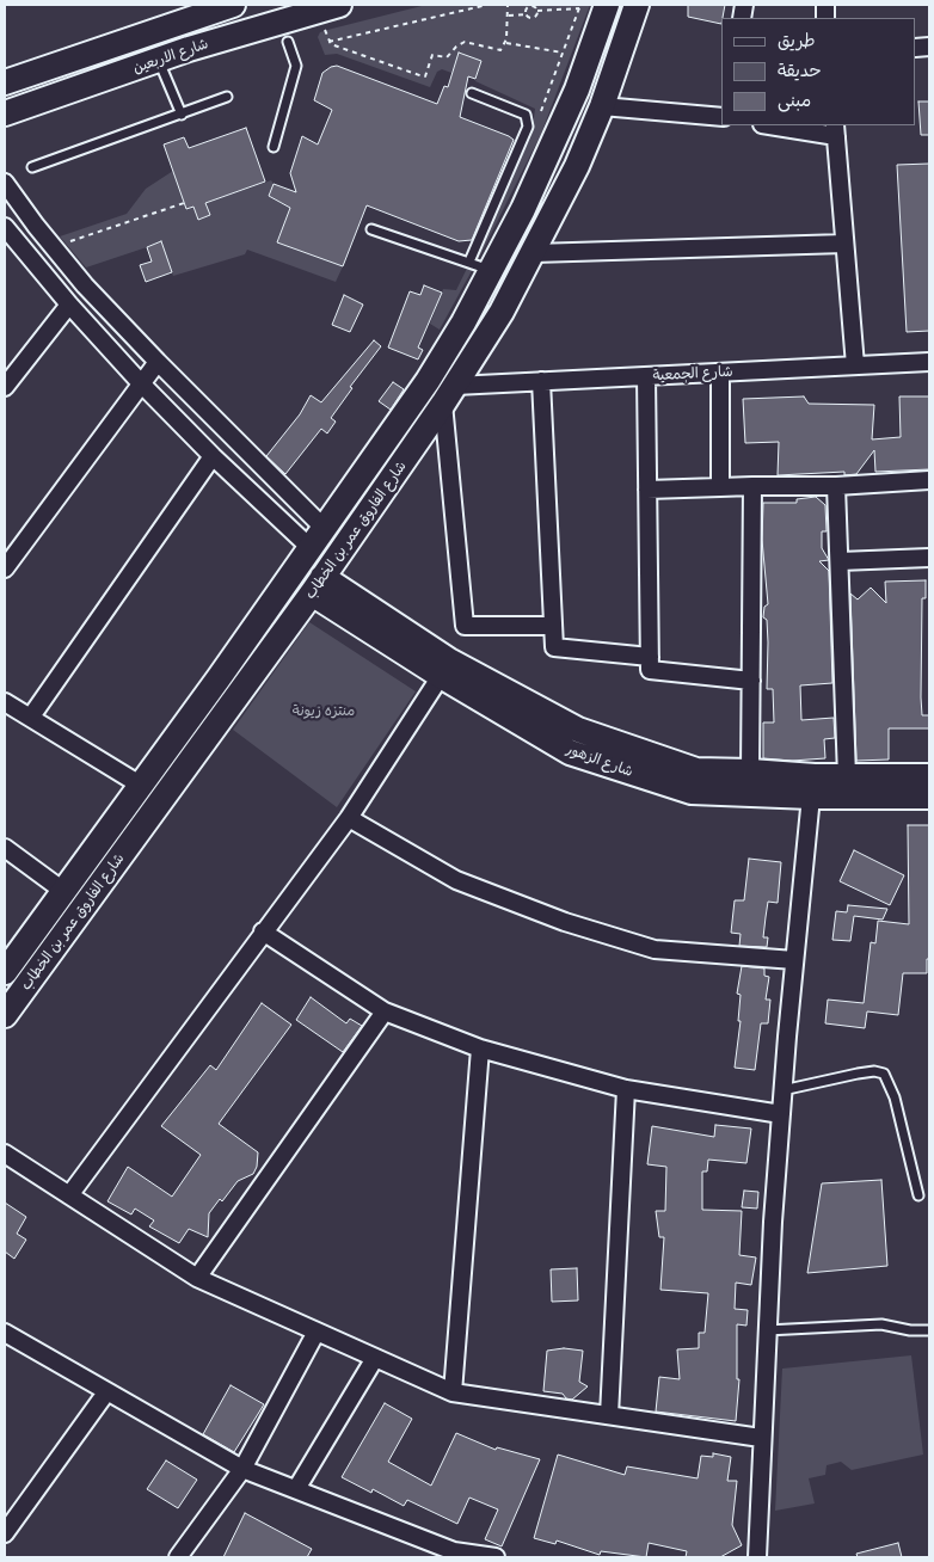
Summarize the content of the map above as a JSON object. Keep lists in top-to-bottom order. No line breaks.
{"streets":{"main road":["شارع الاربعين","شارع الفاروق عمر بن الخطاب","شارع الزهور"],"street":["شارع الجمعية"]},"crossings":[["شارع الجمعية","شارع الفاروق عمر بن الخطاب"],["شارع الفاروق عمر بن الخطاب","شارع الزهور"]],"parks":["منتزه زيونة"],"legend":["طريق","حديقة","مبنى"]}
